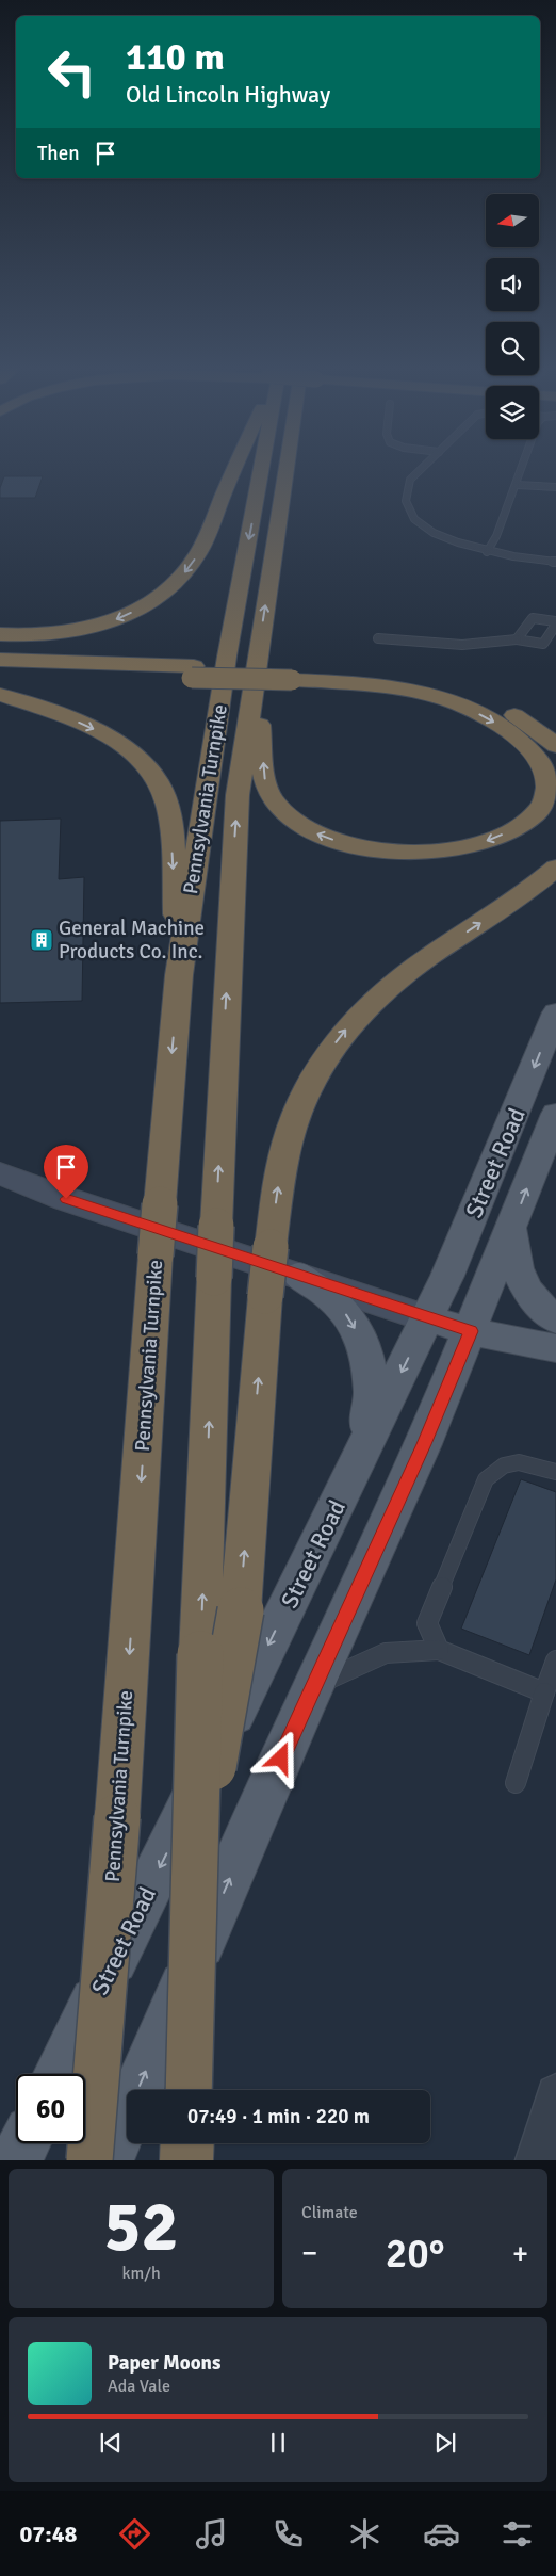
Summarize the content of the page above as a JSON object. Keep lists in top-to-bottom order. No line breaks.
{"streets":{"highway":["Pennsylvania Turnpike"],"main road":["Street Road"]},"places":{"building":["General Machine Products Co. Inc."]},"north":"left","page":{"turn":["110 m","Old Lincoln Highway"],"then":"Then","limit":"60","trip":"07:49 · 1 min · 220 m","tile":[["52","km/h"],"Climate"],"heat":["−","20°","+"],"song":["Paper Moons","Ada Vale"],"tabs":"07:48"}}
